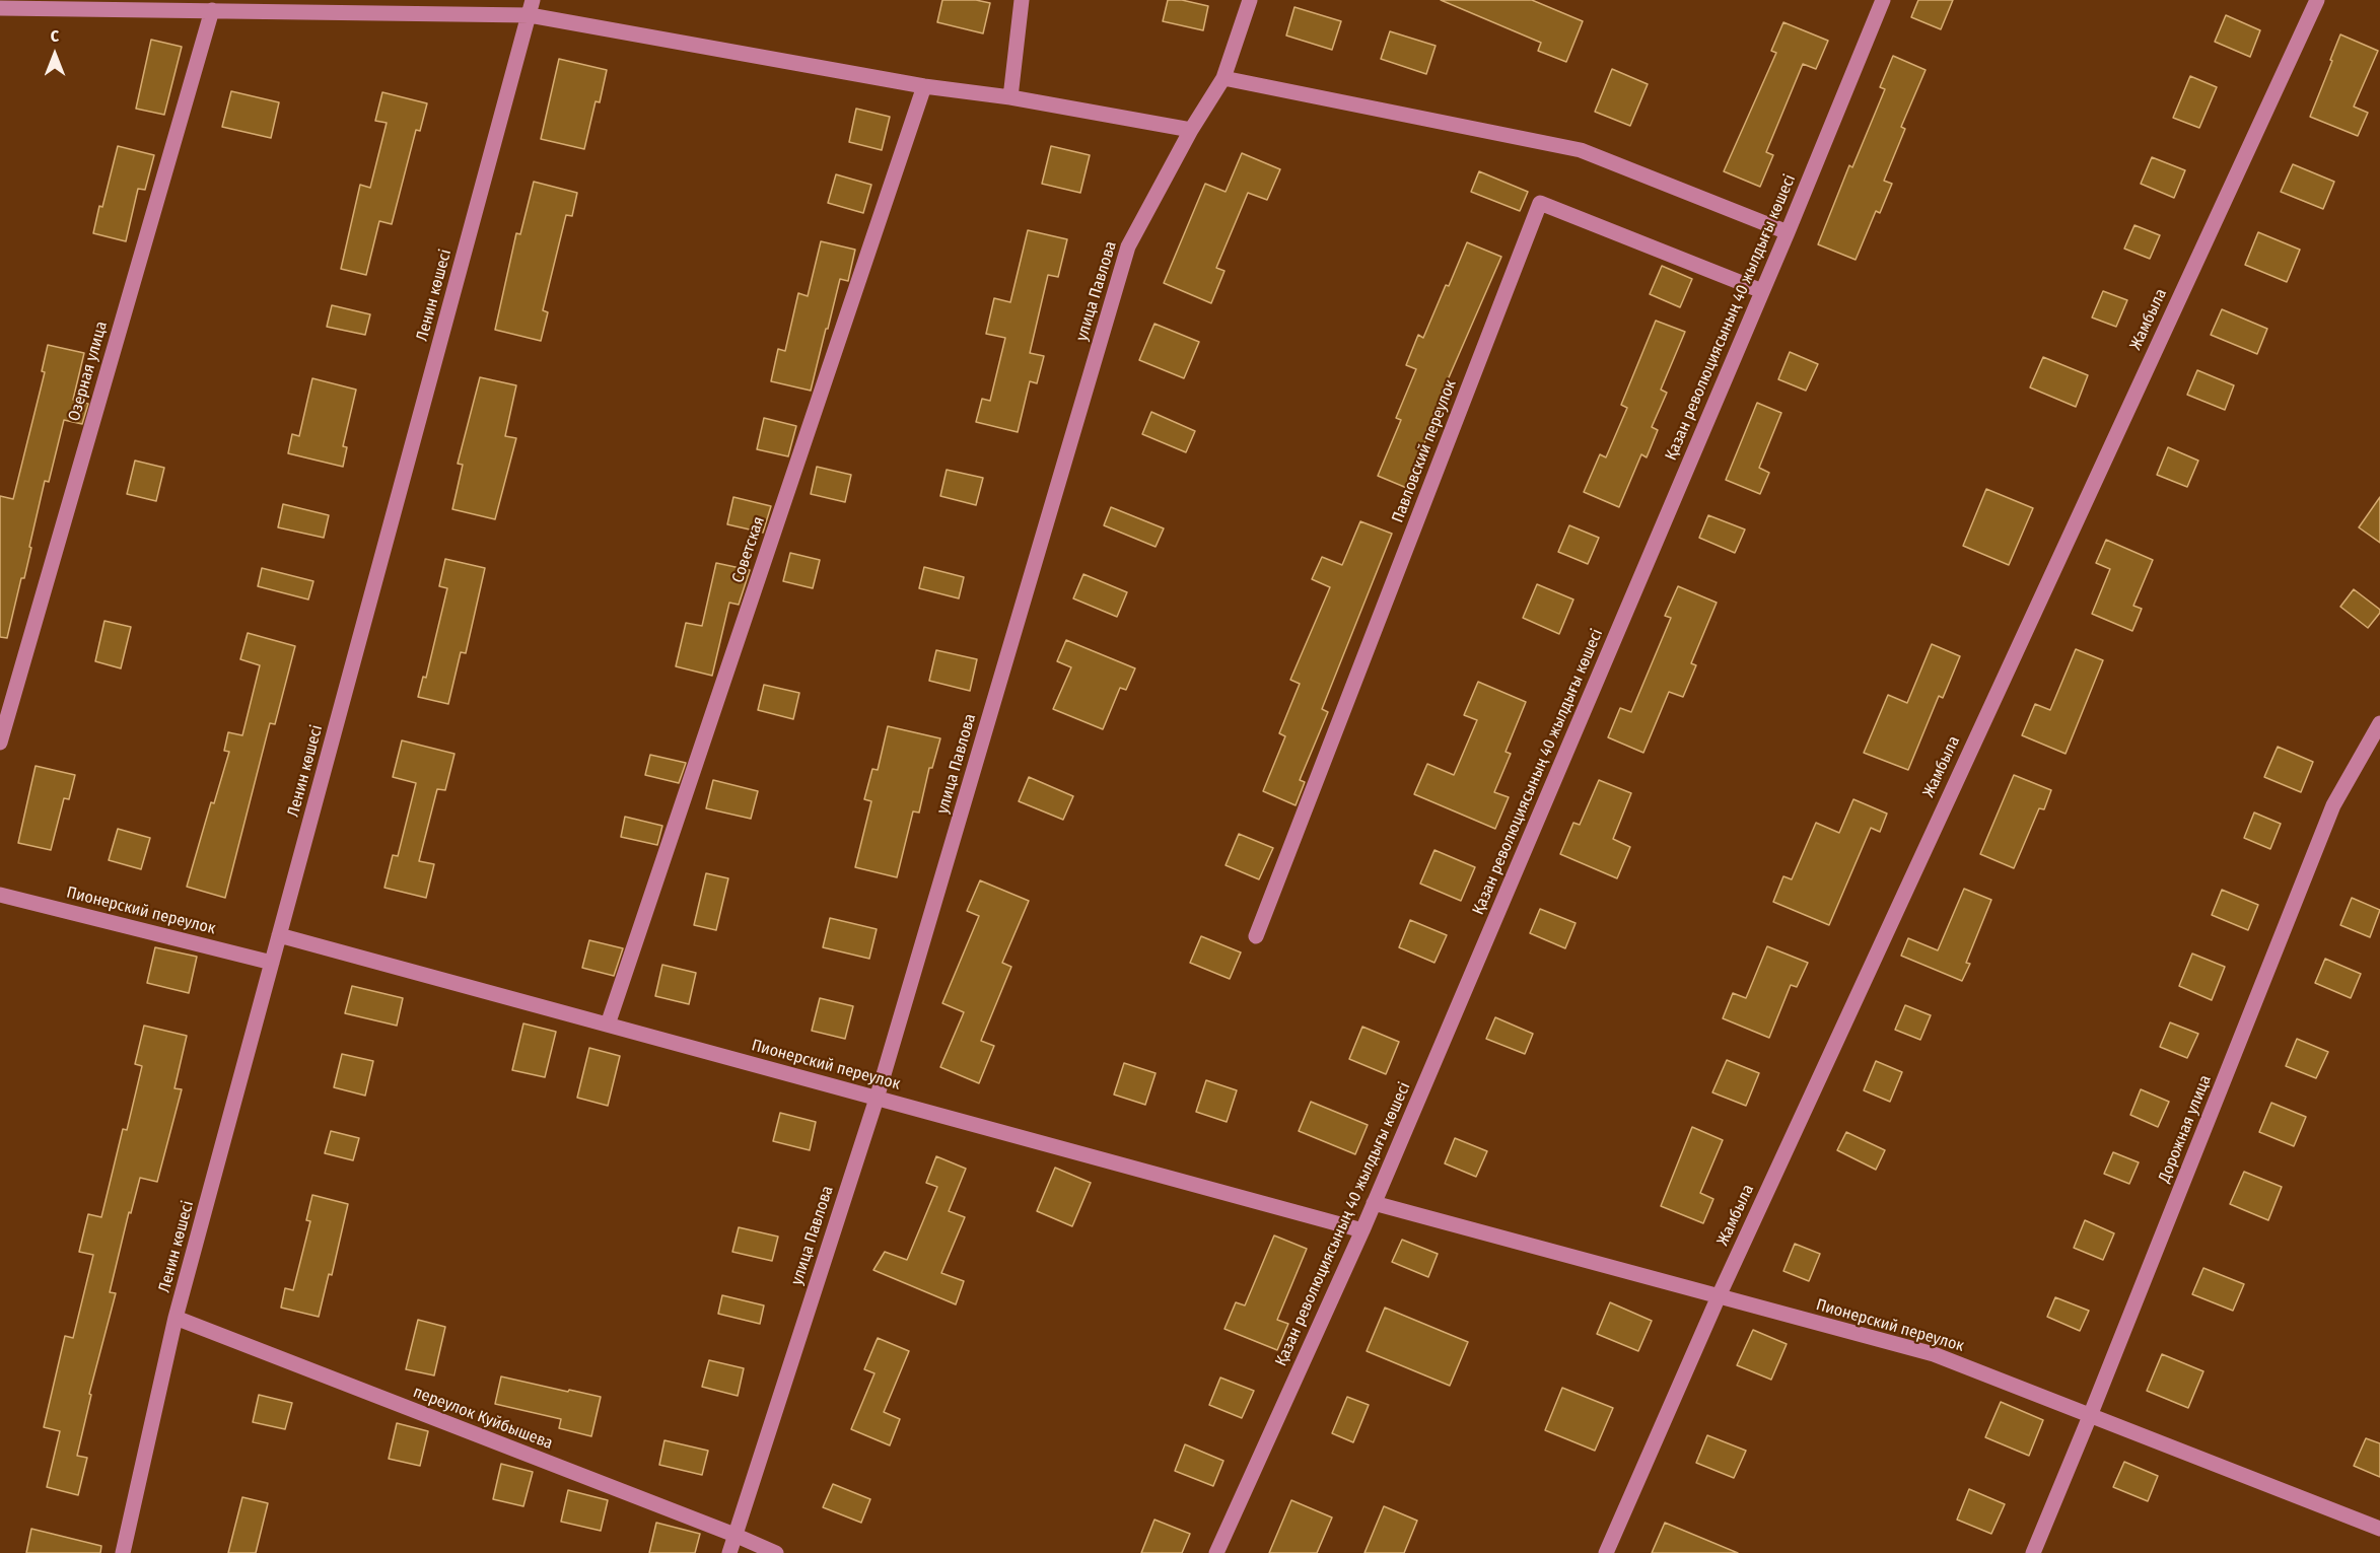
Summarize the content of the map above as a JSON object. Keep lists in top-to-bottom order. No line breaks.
{"streets":{"street":["улица Павлова","Ленин көшесі","Қазан революциясының 40 жылдығы көшесі","Жамбыла","Озерная улица","Павловский переулок","Советская","Пионерский переулок","Дорожная улица","переулок Куйбышева"]},"crossings":[["улица Павлова","Пионерский переулок"],["улица Павлова","переулок Куйбышева"],["Ленин көшесі","Пионерский переулок"],["Ленин көшесі","переулок Куйбышева"],["Қазан революциясының 40 жылдығы көшесі","Павловский переулок"],["Қазан революциясының 40 жылдығы көшесі","Пионерский переулок"],["Жамбыла","Пионерский переулок"],["Советская","Пионерский переулок"],["Пионерский переулок","Дорожная улица"]],"north":"top"}
